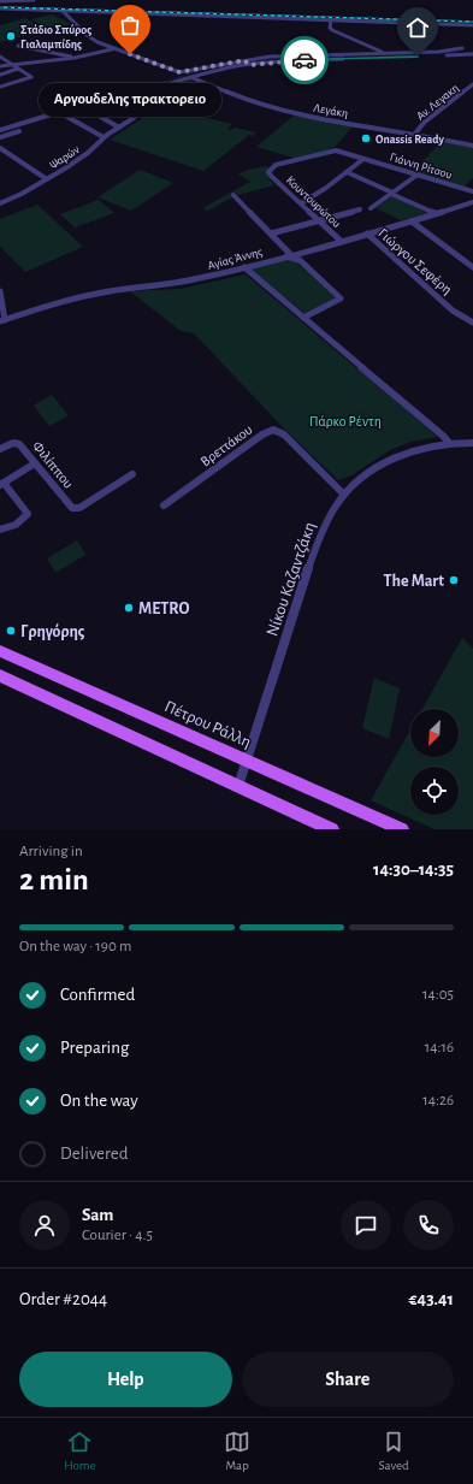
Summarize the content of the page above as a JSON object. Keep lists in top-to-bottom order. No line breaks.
{"streets":{"main road":["Πέτρου Ράλλη"],"street":["Αν. Λεγακη","Λεγάκη","Ψαρών","Γιάννη Ρίτσου","Κουντουρώτου","Αγίας Άννης","Γιώργου Σεφέρη","Βρεττάκου","Φιλίππου","Νίκου Καζαντζάκη"]},"crossings":[["Αν. Λεγακη","Λεγάκη"],["Λεγάκη","Ψαρών"],["Γιάννη Ρίτσου","Κουντουρώτου"],["Κουντουρώτου","Αγίας Άννης"],["Αγίας Άννης","Γιώργου Σεφέρη"],["Βρεττάκου","Νίκου Καζαντζάκη"],["Νίκου Καζαντζάκη","Πέτρου Ράλλη"]],"parks":["Πάρκο Ρέντη"],"places":["Στάδιο Σπύρος Γιαλαμπίδης","Αργουδελης πρακτορειο","Onassis Ready","The Mart","METRO","Γρηγόρης"],"north":"bottom left","page":{"bubble":"Αργουδελης πρακτορειο","heading":["2 min","Arriving in","14:30–14:35"],"panel":["Sam","Courier · 4.5","Order #2044","€43.41"],"bar":"On the way · 190 m","list":[["Confirmed","14:05"],["Preparing","14:16"],["On the way","14:26"],"Delivered"],"buttons":["Help","Share"],"tabs":["Home","Map","Saved"]}}
